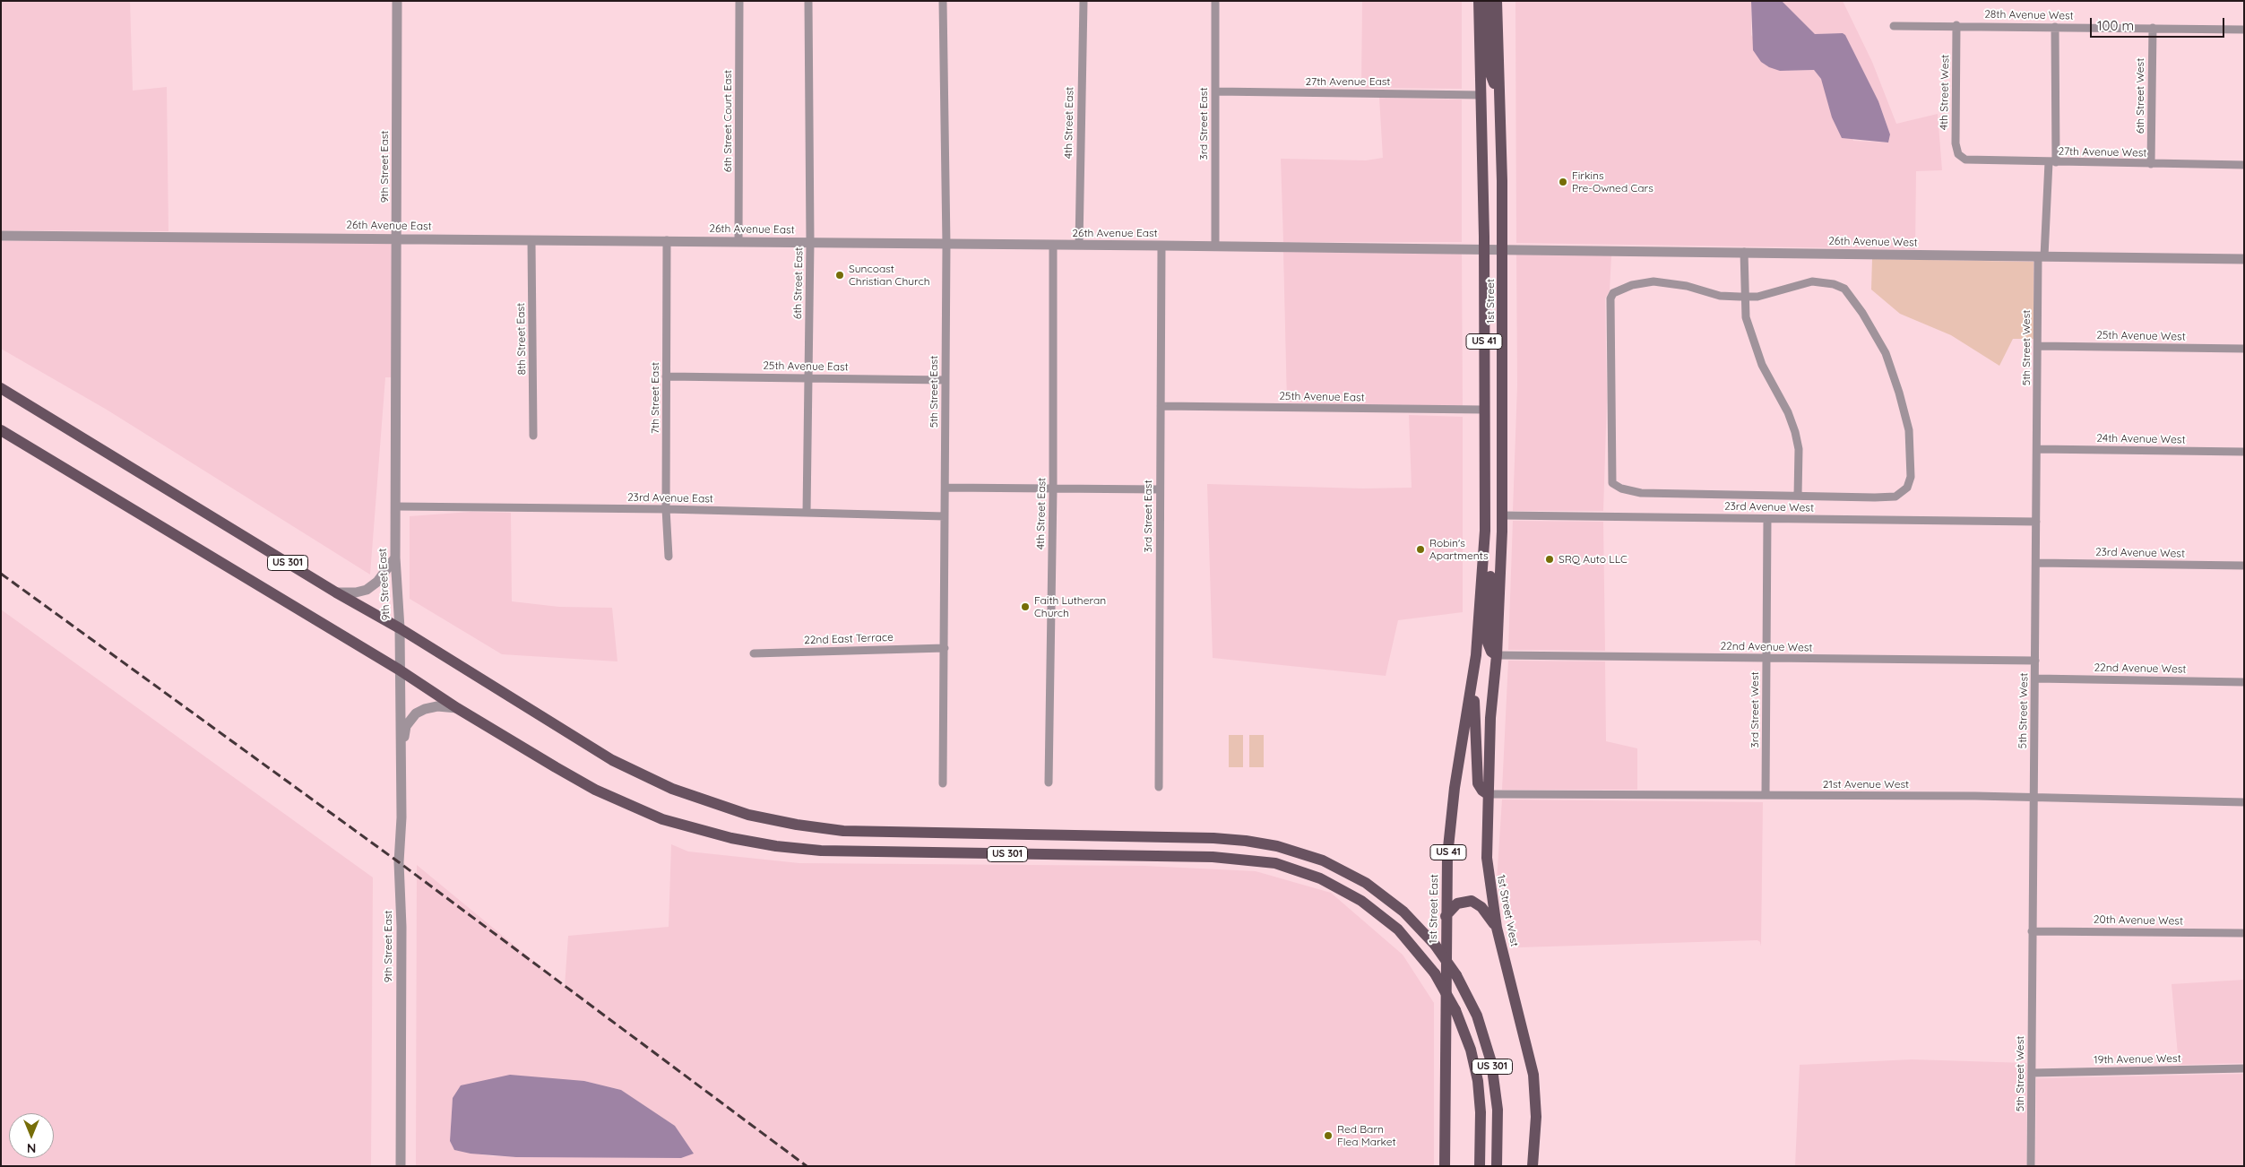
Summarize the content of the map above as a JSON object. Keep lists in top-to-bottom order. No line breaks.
{"streets":{"main road":["1st Street","US 41","US 301","1st Street East","1st Street West"],"street":["28th Avenue West","27th Avenue East","4th Street West","6th Street West","6th Street Court East","4th Street East","3rd Street East","27th Avenue West","9th Street East","26th Avenue East","26th Avenue West","6th Street East","25th Avenue West","8th Street East","5th Street West","25th Avenue East","5th Street East","7th Street East","24th Avenue West","23rd Avenue East","23rd Avenue West","22nd East Terrace","22nd Avenue West","3rd Street West","21st Avenue West","20th Avenue West","19th Avenue West"]},"crossings":[["28th Avenue West","4th Street West"],["28th Avenue West","6th Street West"],["28th Avenue West","5th Street West"],["27th Avenue East","3rd Street East"],["27th Avenue East","1st Street"],["4th Street West","27th Avenue West"],["6th Street West","27th Avenue West"],["6th Street Court East","26th Avenue East"],["4th Street East","26th Avenue East"],["3rd Street East","26th Avenue East"],["3rd Street East","25th Avenue East"],["27th Avenue West","5th Street West"],["9th Street East","26th Avenue East"],["9th Street East","23rd Avenue East"],["9th Street East","US 301"],["26th Avenue East","26th Avenue West"],["26th Avenue East","6th Street East"],["26th Avenue East","1st Street"],["26th Avenue East","8th Street East"],["26th Avenue East","5th Street East"],["26th Avenue East","7th Street East"],["26th Avenue West","1st Street"],["26th Avenue West","5th Street West"],["6th Street East","25th Avenue East"],["6th Street East","23rd Avenue East"],["1st Street","25th Avenue East"],["1st Street","23rd Avenue West"],["1st Street","22nd Avenue West"],["1st Street","1st Street East"],["1st Street","1st Street West"],["25th Avenue West","5th Street West"],["5th Street West","24th Avenue West"],["5th Street West","23rd Avenue West"],["5th Street West","22nd Avenue West"],["5th Street West","21st Avenue West"],["5th Street West","20th Avenue West"],["5th Street West","19th Avenue West"],["25th Avenue East","5th Street East"],["25th Avenue East","7th Street East"],["5th Street East","23rd Avenue East"],["5th Street East","22nd East Terrace"],["7th Street East","23rd Avenue East"],["23rd Avenue West","3rd Street West"],["22nd Avenue West","3rd Street West"],["22nd Avenue West","1st Street West"],["3rd Street West","21st Avenue West"],["21st Avenue West","1st Street West"]],"places":["Firkins Pre-Owned Cars","Suncoast Christian Church","Robin's Apartments","SRQ Auto LLC","Faith Lutheran Church","Red Barn Flea Market"],"scale_bar":"100 m","north":"bottom"}
